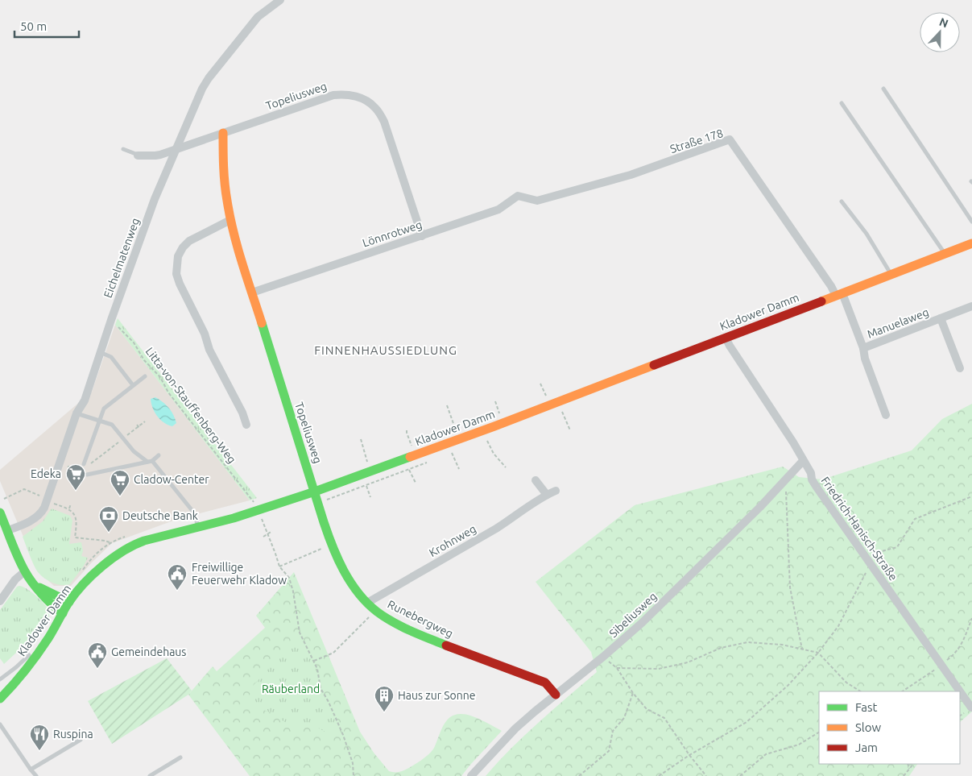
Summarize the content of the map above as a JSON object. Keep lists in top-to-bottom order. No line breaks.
{"streets":{"main road":["Topeliusweg","Kladower Damm","Runebergweg"],"street":["Straße 178","Lönnrotweg","Eichelmatenweg","Manuelaweg","Friedrich-Hanisch-Straße","Krohnweg","Sibeliusweg"],"path":["Litta-von-Stauffenberg-Weg"]},"crossings":[["Topeliusweg","Lönnrotweg"],["Topeliusweg","Kladower Damm"],["Topeliusweg","Runebergweg"],["Straße 178","Lönnrotweg"],["Straße 178","Kladower Damm"],["Straße 178","Manuelaweg"],["Eichelmatenweg","Litta-von-Stauffenberg-Weg"],["Kladower Damm","Manuelaweg"],["Kladower Damm","Friedrich-Hanisch-Straße"],["Kladower Damm","Runebergweg"],["Friedrich-Hanisch-Straße","Sibeliusweg"],["Krohnweg","Runebergweg"],["Sibeliusweg","Runebergweg"]],"districts":["FINNENHAUSSIEDLUNG"],"parks":["Räuberland"],"places":{"supermarket":["Edeka","Cladow-Center"],"bank":["Deutsche Bank"],"public building":["Freiwillige Feuerwehr Kladow","Gemeindehaus"],"building":["Haus zur Sonne"],"restaurant":["Ruspina"]},"legend":["Fast","Slow","Jam"],"scale_bar":"50 m","north":"top"}
